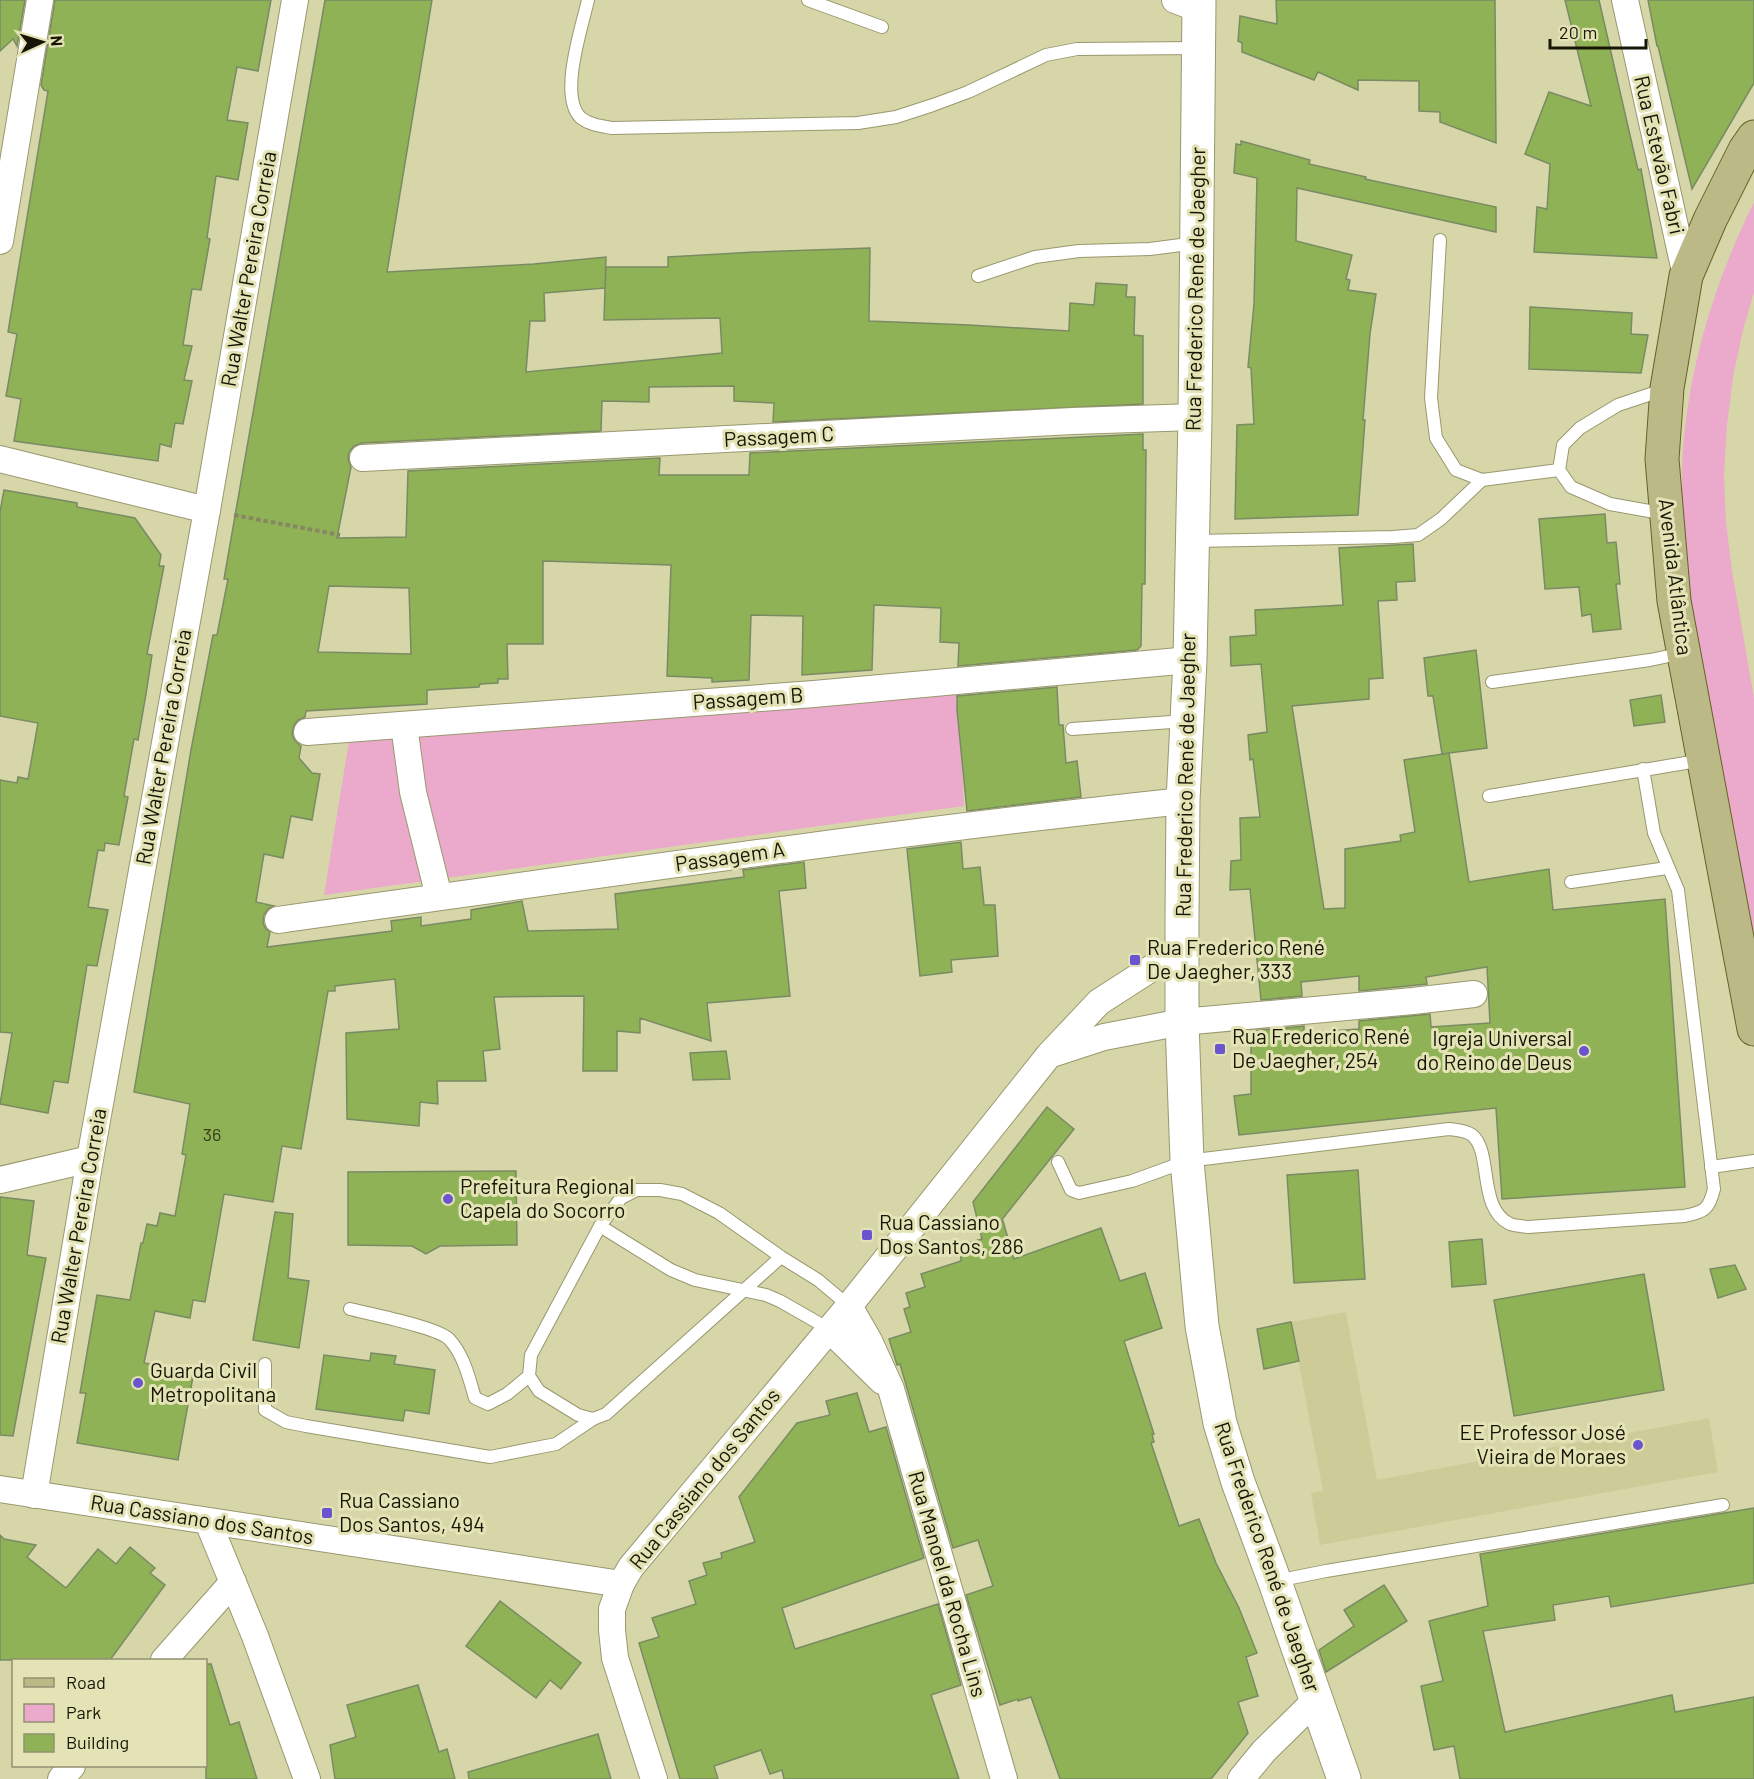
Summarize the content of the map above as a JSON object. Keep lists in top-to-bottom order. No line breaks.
{"streets":{"main road":["Rua Frederico René de Jaegher","Avenida Atlântica"],"street":["Rua Estevão Fabri","Rua Walter Pereira Correia","Passagem C","Passagem B","Passagem A","Rua Cassiano dos Santos","Rua Manoel da Rocha Lins"]},"crossings":[["Rua Estevão Fabri","Avenida Atlântica"],["Rua Walter Pereira Correia","Rua Cassiano dos Santos"],["Rua Frederico René de Jaegher","Passagem C"],["Rua Frederico René de Jaegher","Passagem B"],["Rua Frederico René de Jaegher","Passagem A"],["Rua Frederico René de Jaegher","Rua Cassiano dos Santos"],["Rua Cassiano dos Santos","Rua Manoel da Rocha Lins"]],"places":{"transit":["Rua Frederico René De Jaegher, 333","Rua Frederico René De Jaegher, 254","Rua Cassiano Dos Santos, 286","Rua Cassiano Dos Santos, 494"],"other":["Igreja Universal do Reino de Deus","Prefeitura Regional Capela do Socorro","Guarda Civil Metropolitana","EE Professor José Vieira de Moraes"]},"house_numbers":["36"],"legend":["Road","Park","Building"],"scale_bar":"20 m","north":"right"}
